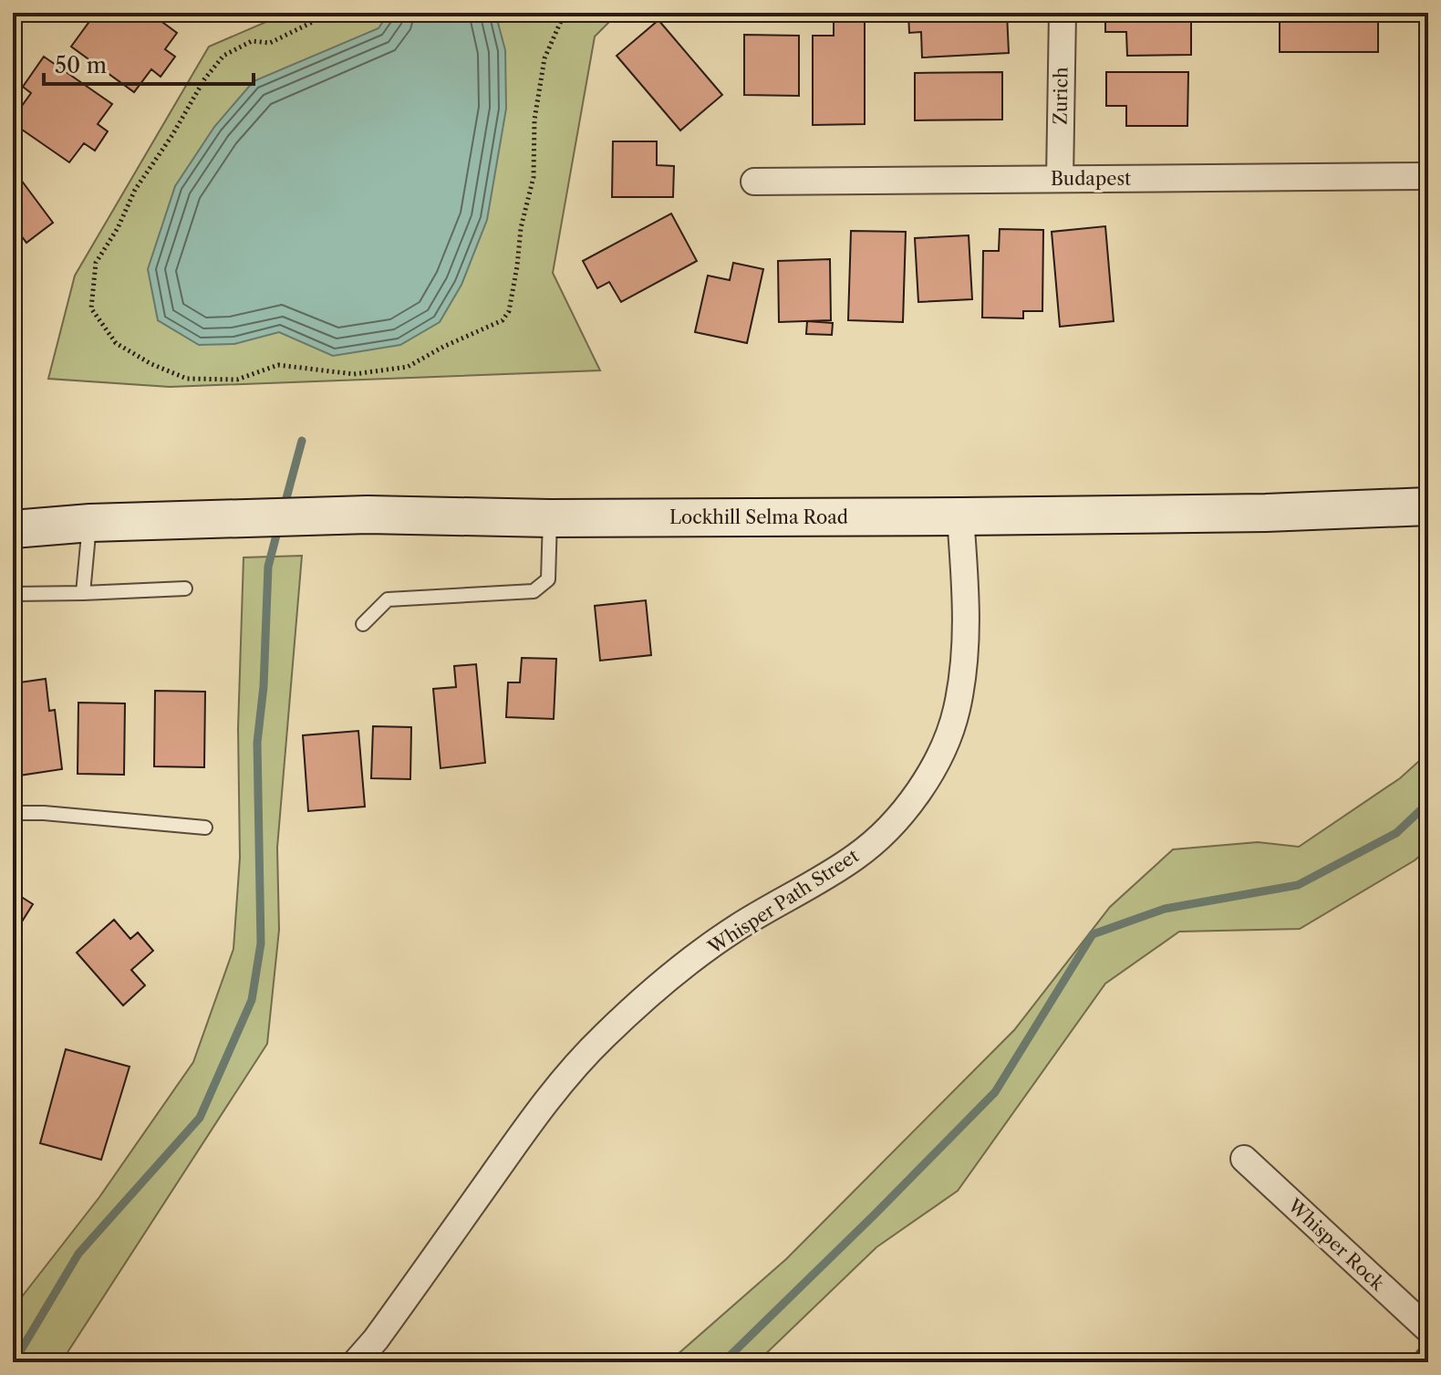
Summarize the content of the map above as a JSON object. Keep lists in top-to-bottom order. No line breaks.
{"streets":{"main road":["Lockhill Selma Road"],"street":["Zurich","Budapest","Whisper Path Street","Whisper Rock"]},"crossings":[["Zurich","Budapest"],["Lockhill Selma Road","Whisper Path Street"]],"scale_bar":"50 m"}
